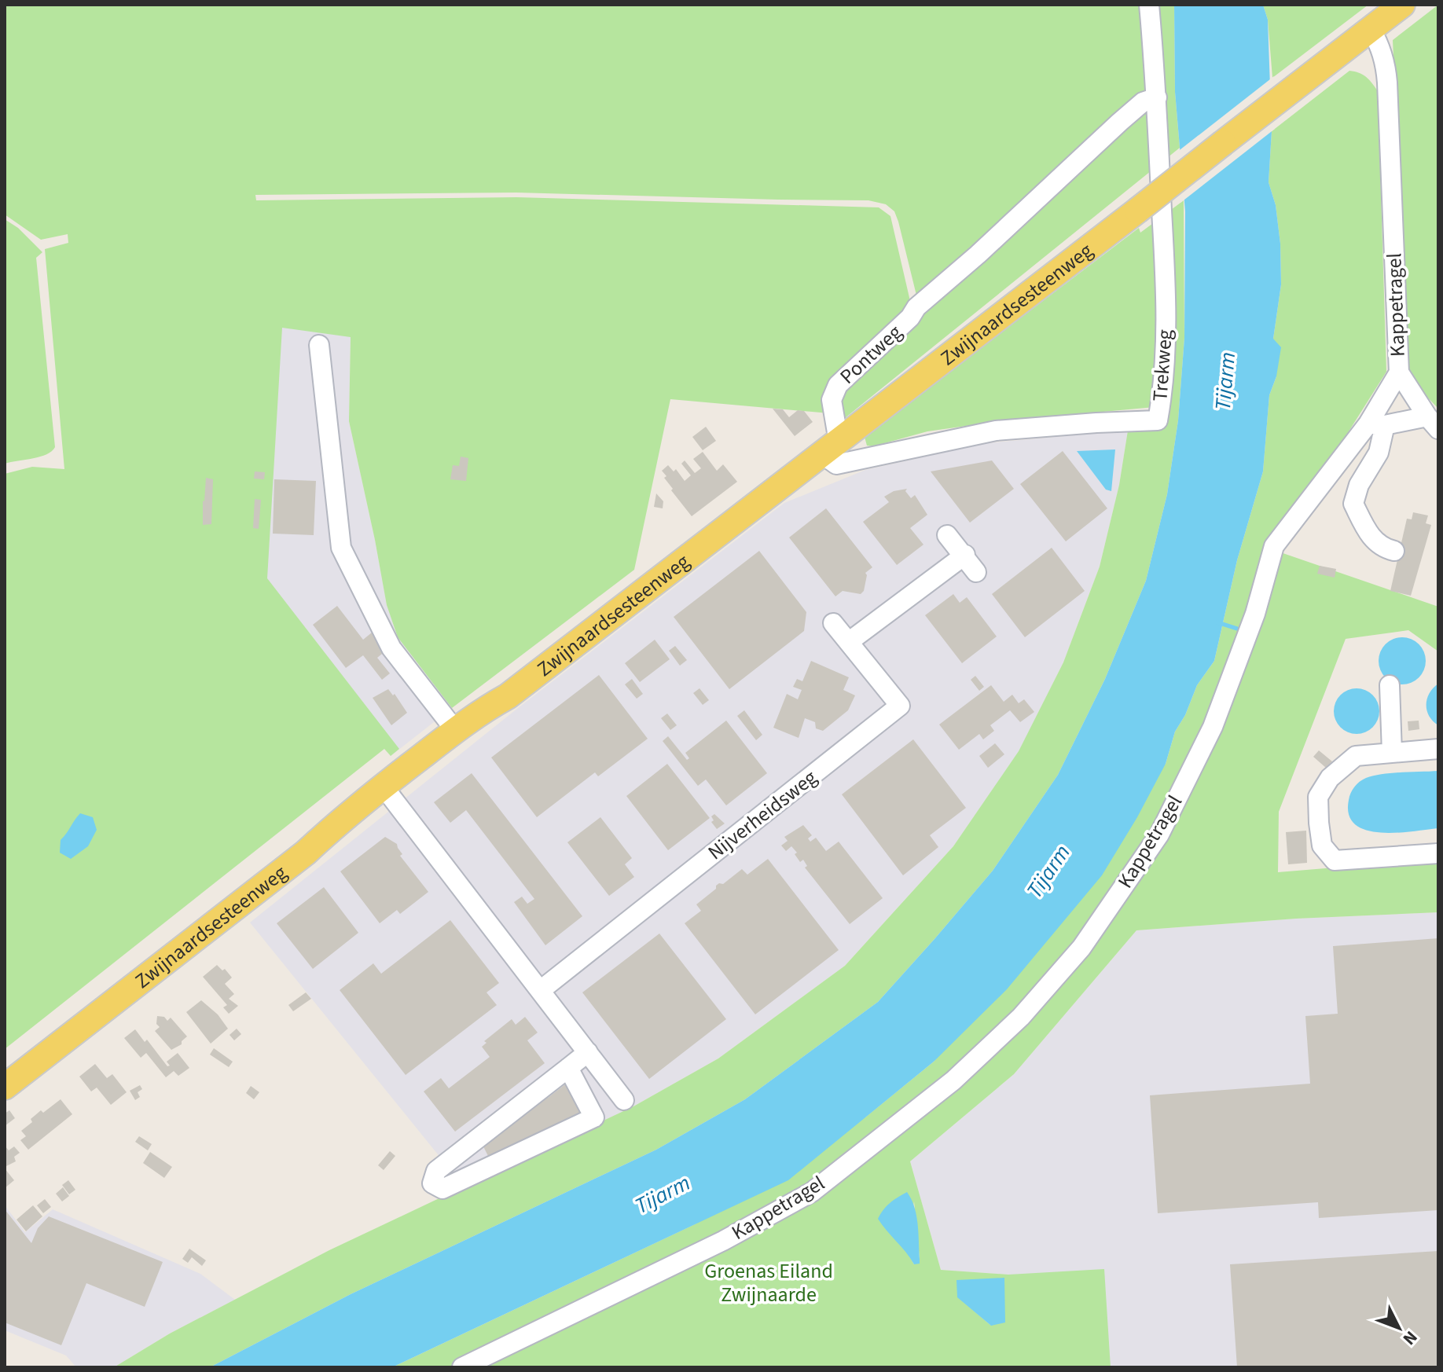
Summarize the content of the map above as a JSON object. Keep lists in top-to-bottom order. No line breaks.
{"streets":{"main road":["Zwijnaardsesteenweg"],"street":["Kappetragel","Pontweg","Trekweg","Nijverheidsweg"]},"crossings":[["Zwijnaardsesteenweg","Kappetragel"],["Zwijnaardsesteenweg","Pontweg"],["Zwijnaardsesteenweg","Trekweg"],["Pontweg","Trekweg"]],"water":["Tijarm"],"parks":["Groenas Eiland Zwijnaarde"],"north":"bottom right"}
